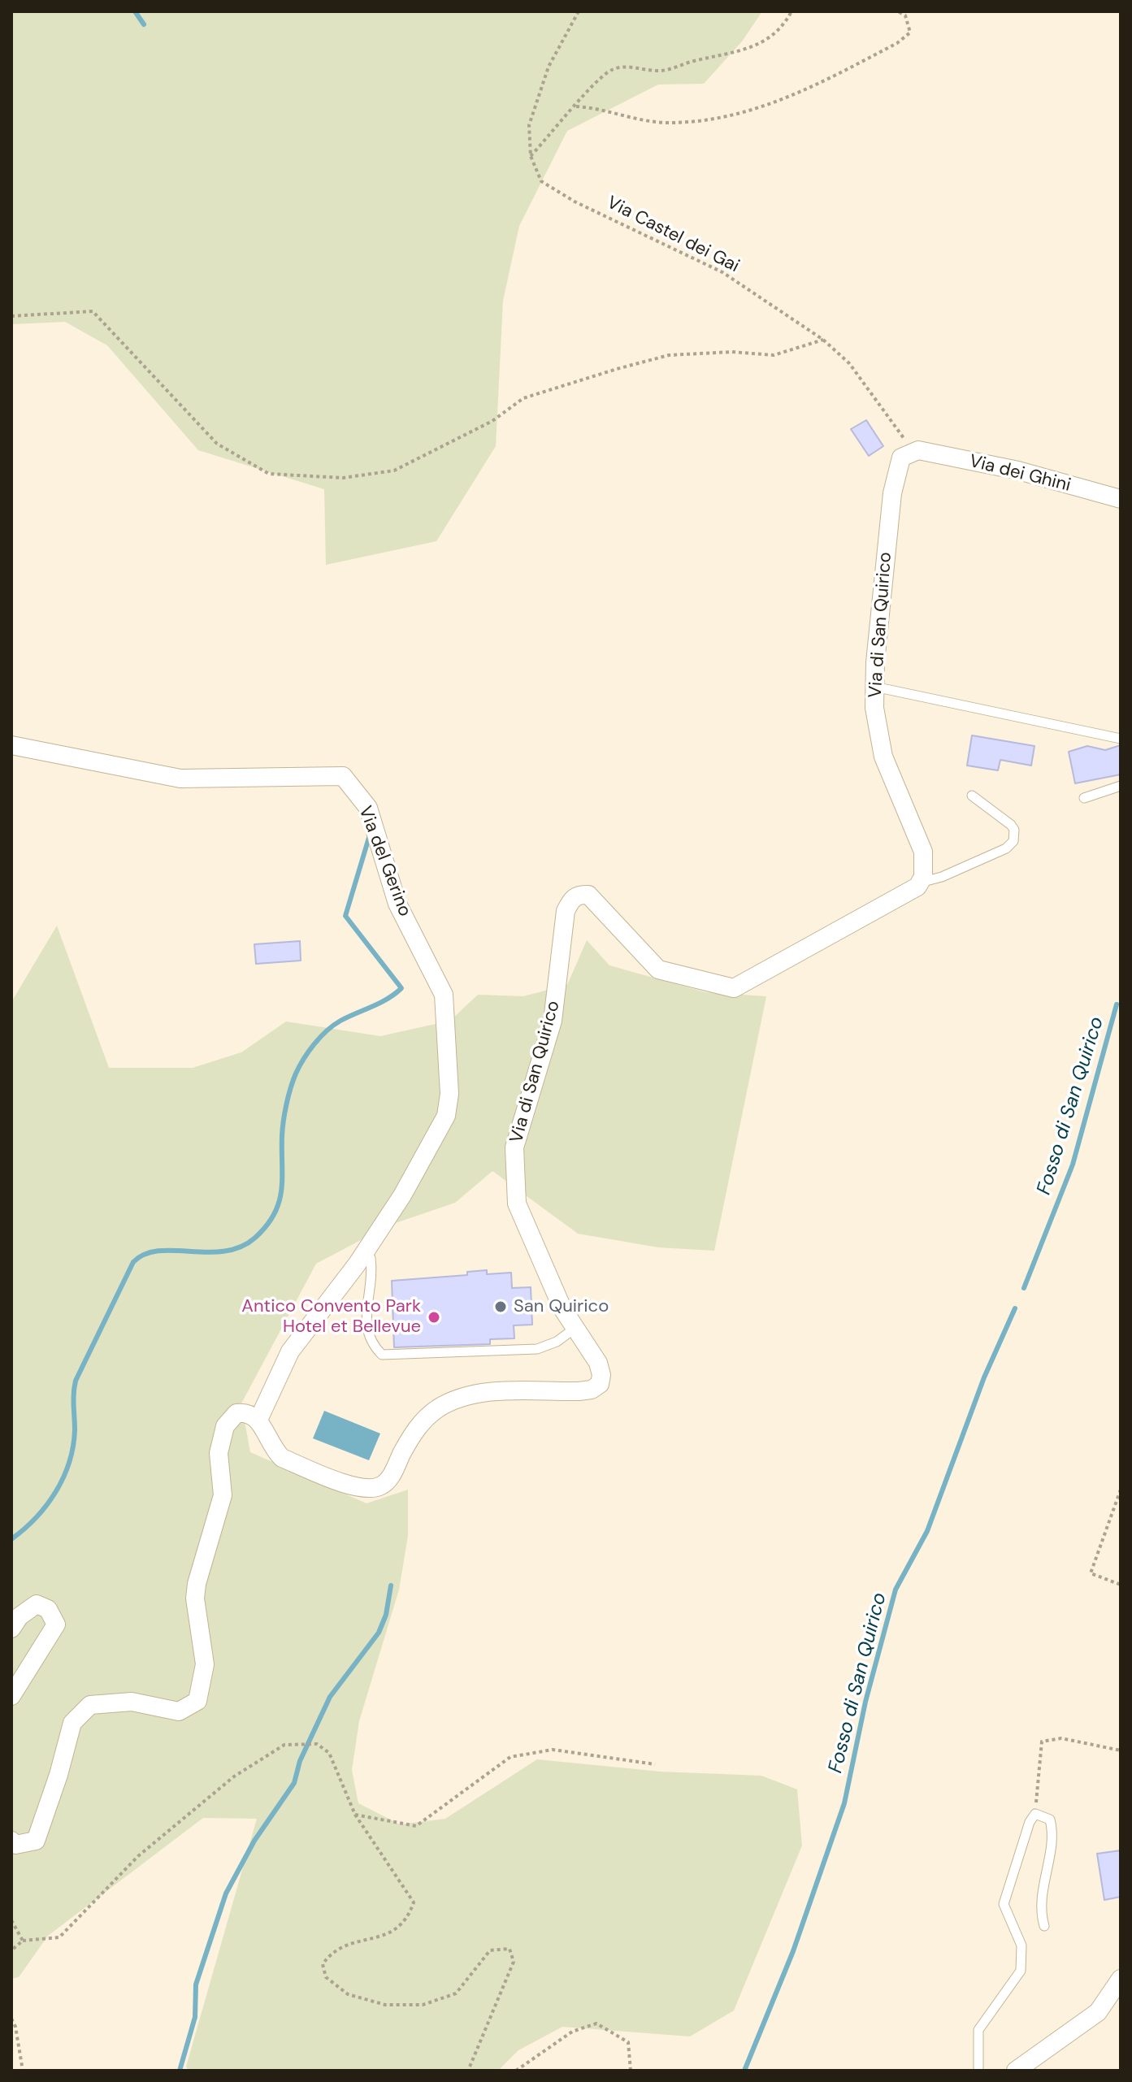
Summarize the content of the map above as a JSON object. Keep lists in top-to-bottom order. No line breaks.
{"streets":{"street":["Via dei Ghini","Via di San Quirico","Via del Gerino"],"path":["Via Castel dei Gai"]},"crossings":[["Via Castel dei Gai","Via dei Ghini"],["Via Castel dei Gai","Via di San Quirico"],["Via dei Ghini","Via di San Quirico"],["Via di San Quirico","Via del Gerino"]],"water":["Fosso di San Quirico"],"places":["San Quirico","Antico Convento Park Hotel et Bellevue"]}
